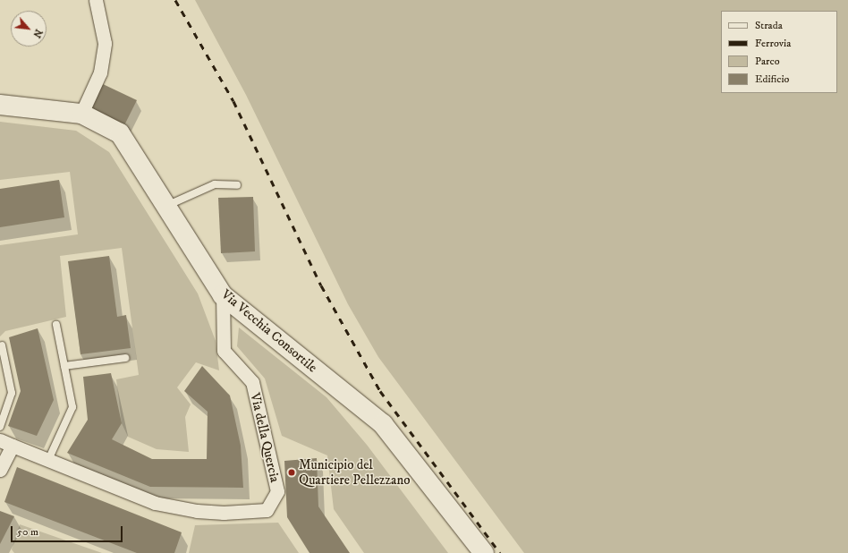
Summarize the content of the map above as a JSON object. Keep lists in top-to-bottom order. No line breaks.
{"streets":{"street":["Via Vecchia Consortile","Via della Quercia"]},"crossings":[["Via Vecchia Consortile","Via della Quercia"]],"places":["Municipio del Quartiere Pellezzano"],"legend":["Strada","Ferrovia","Parco","Edificio"],"scale_bar":"50 m","north":"bottom right"}
